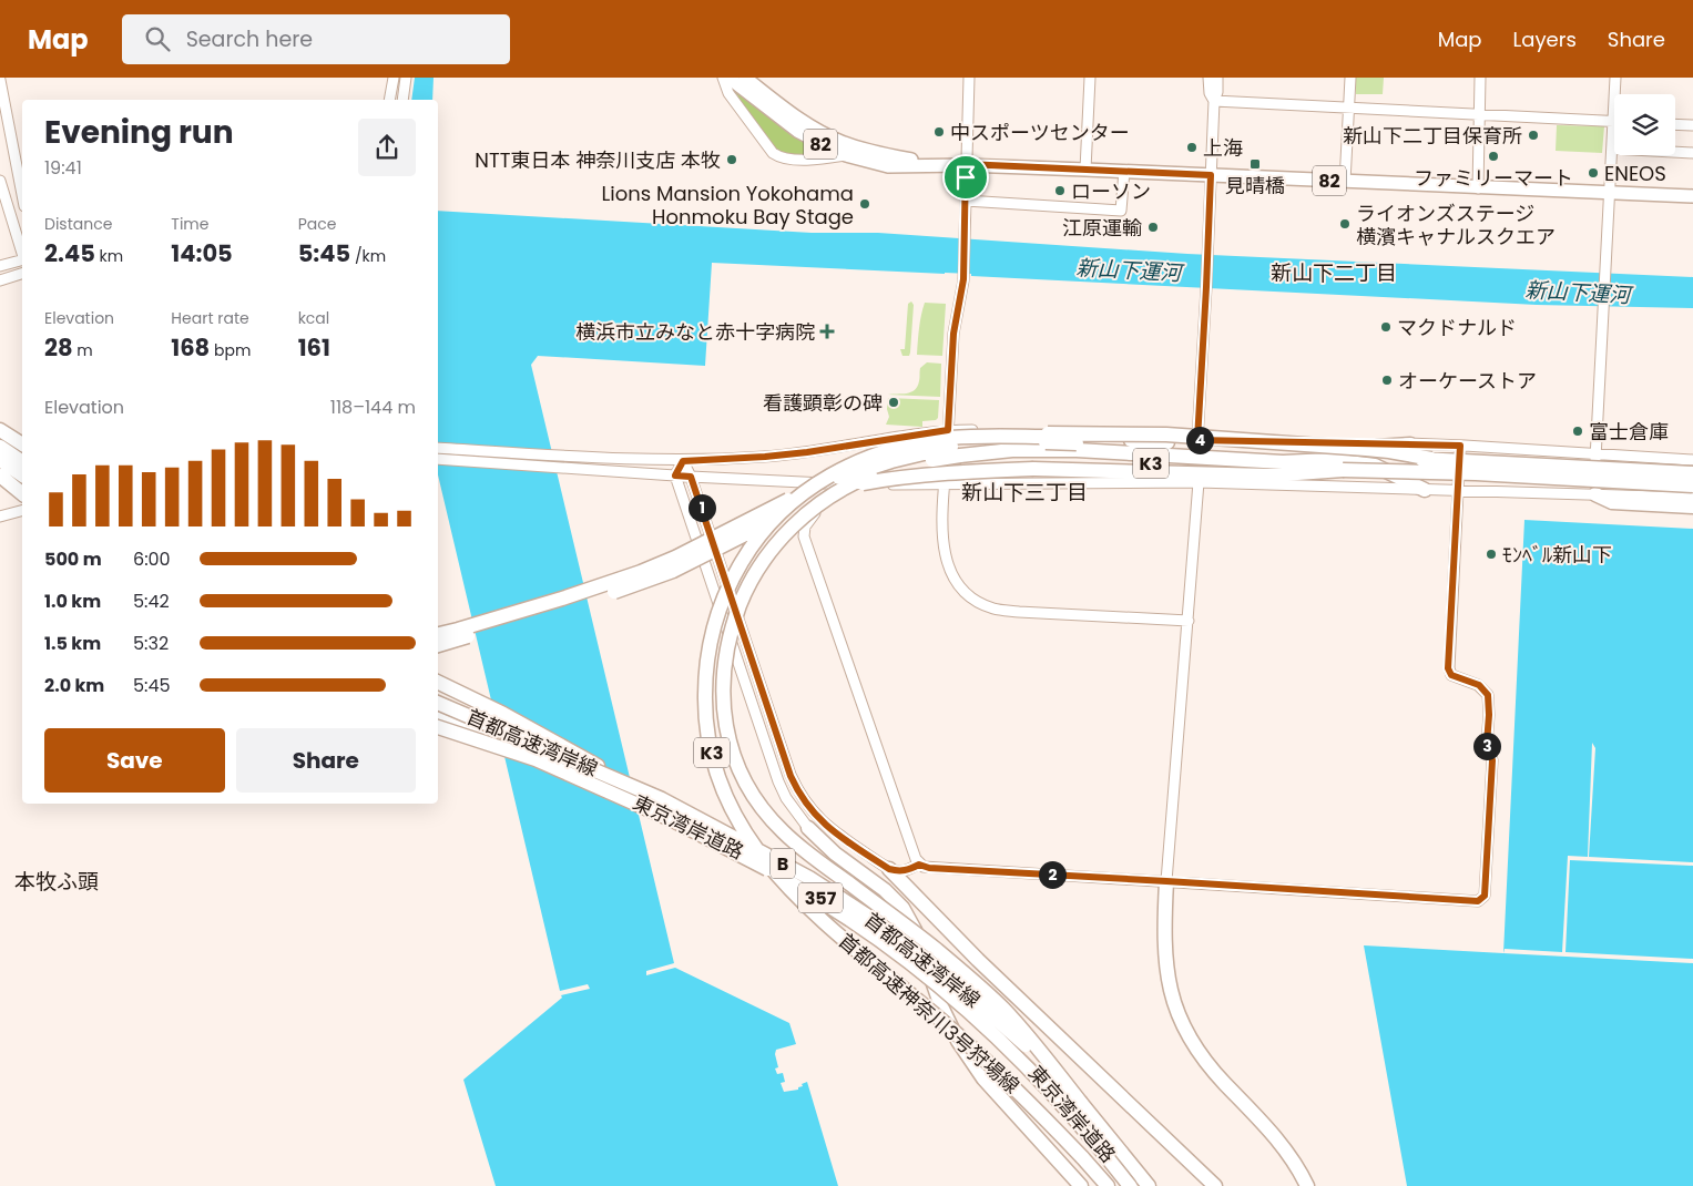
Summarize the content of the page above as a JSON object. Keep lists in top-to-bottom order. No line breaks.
{"streets":{"highway":["K3","首都高速湾岸線","東京湾岸道路","B","357","首都高速神奈川3号狩場線"],"main road":["82"]},"crossings":[["K3","首都高速湾岸線"],["K3","首都高速神奈川3号狩場線"],["首都高速湾岸線","東京湾岸道路"],["首都高速湾岸線","B"]],"districts":["新山下二丁目","新山下三丁目","本牧ふ頭"],"water":["新山下運河"],"places":{"other":["中スポーツセンター","新山下二丁目保育所","上海","ファミリーマート","NTT東日本 神奈川支店 本牧","ENEOS","ローソン","Lions Mansion Yokohama Honmoku Bay Stage","ライオンズステージ 横濱キャナルスクエア","江原運輸","マクドナルド","オーケーストア","看護顕彰の碑","富士倉庫","ﾓﾝﾍﾞﾙ新山下"],"transit":["見晴橋"],"health":["横浜市立みなと赤十字病院"]},"page":{"header":"Map","search":"Search here","nav":["Map","Layers","Share"],"heading":["Evening run","19:41"],"stats":[["Distance","2.45 km"],["Time","14:05"],["Pace","5:45 /km"],["Elevation","28 m"],["Heart rate","168 bpm"],["kcal","161"]],"chart":["Elevation","118–144 m"],"pins":["4","1","3","2"],"list":[{"name":"500 m","note":"6:00"},{"name":"1.0 km","note":"5:42"},{"name":"1.5 km","note":"5:32"},{"name":"2.0 km","note":"5:45"}],"buttons":["Save","Share"]}}
